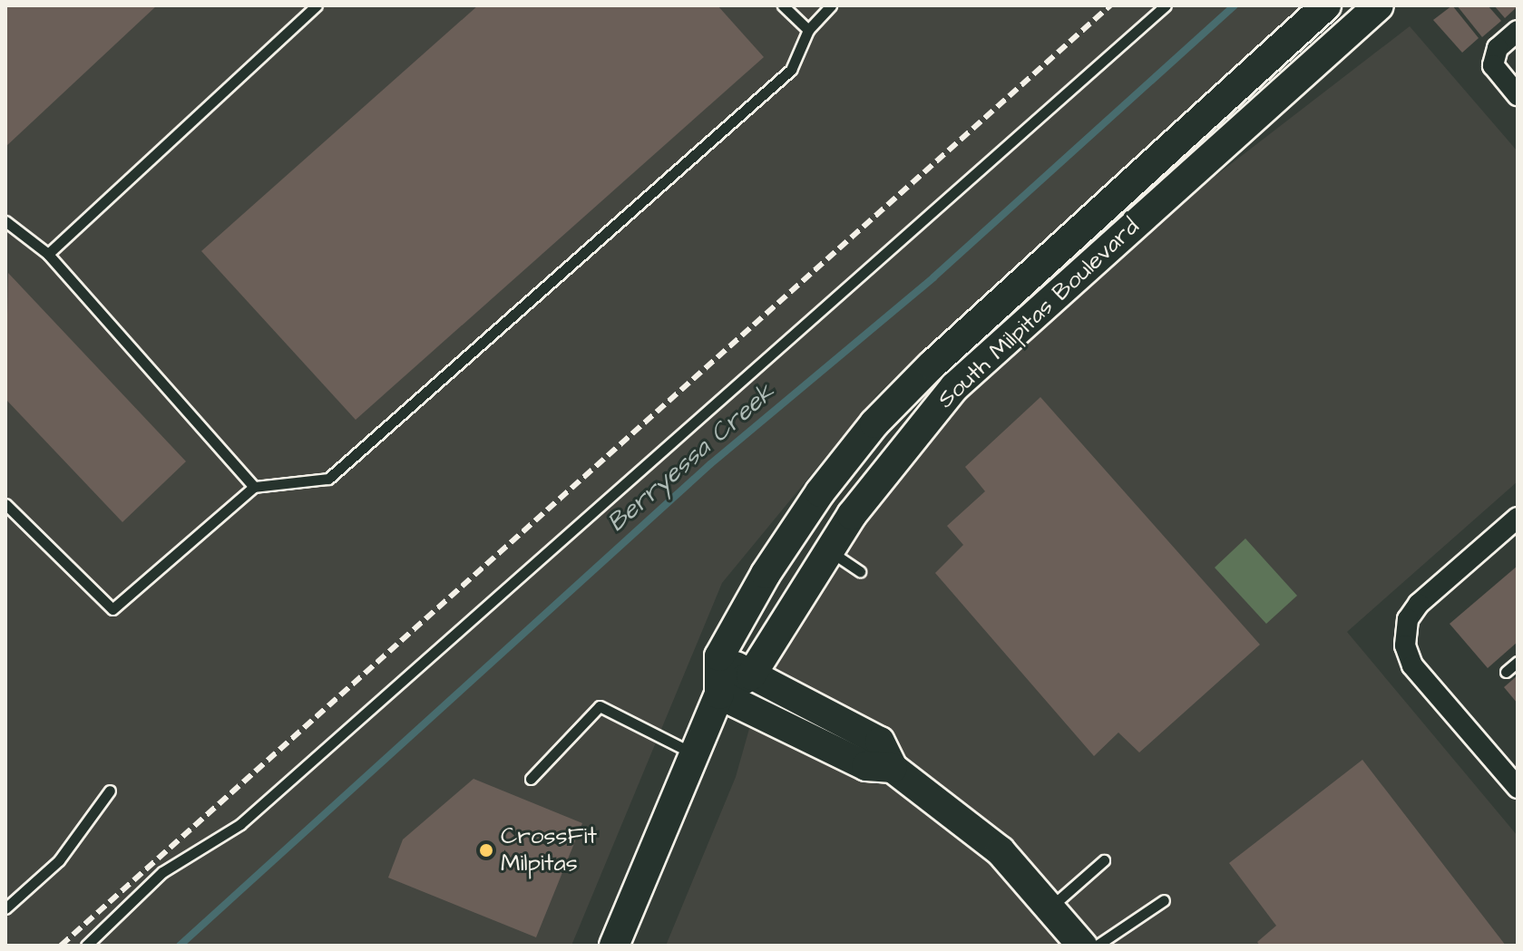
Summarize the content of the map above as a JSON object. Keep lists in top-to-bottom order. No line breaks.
{"streets":{"main road":["South Milpitas Boulevard"]},"water":["Berryessa Creek"],"places":["CrossFit Milpitas"]}
